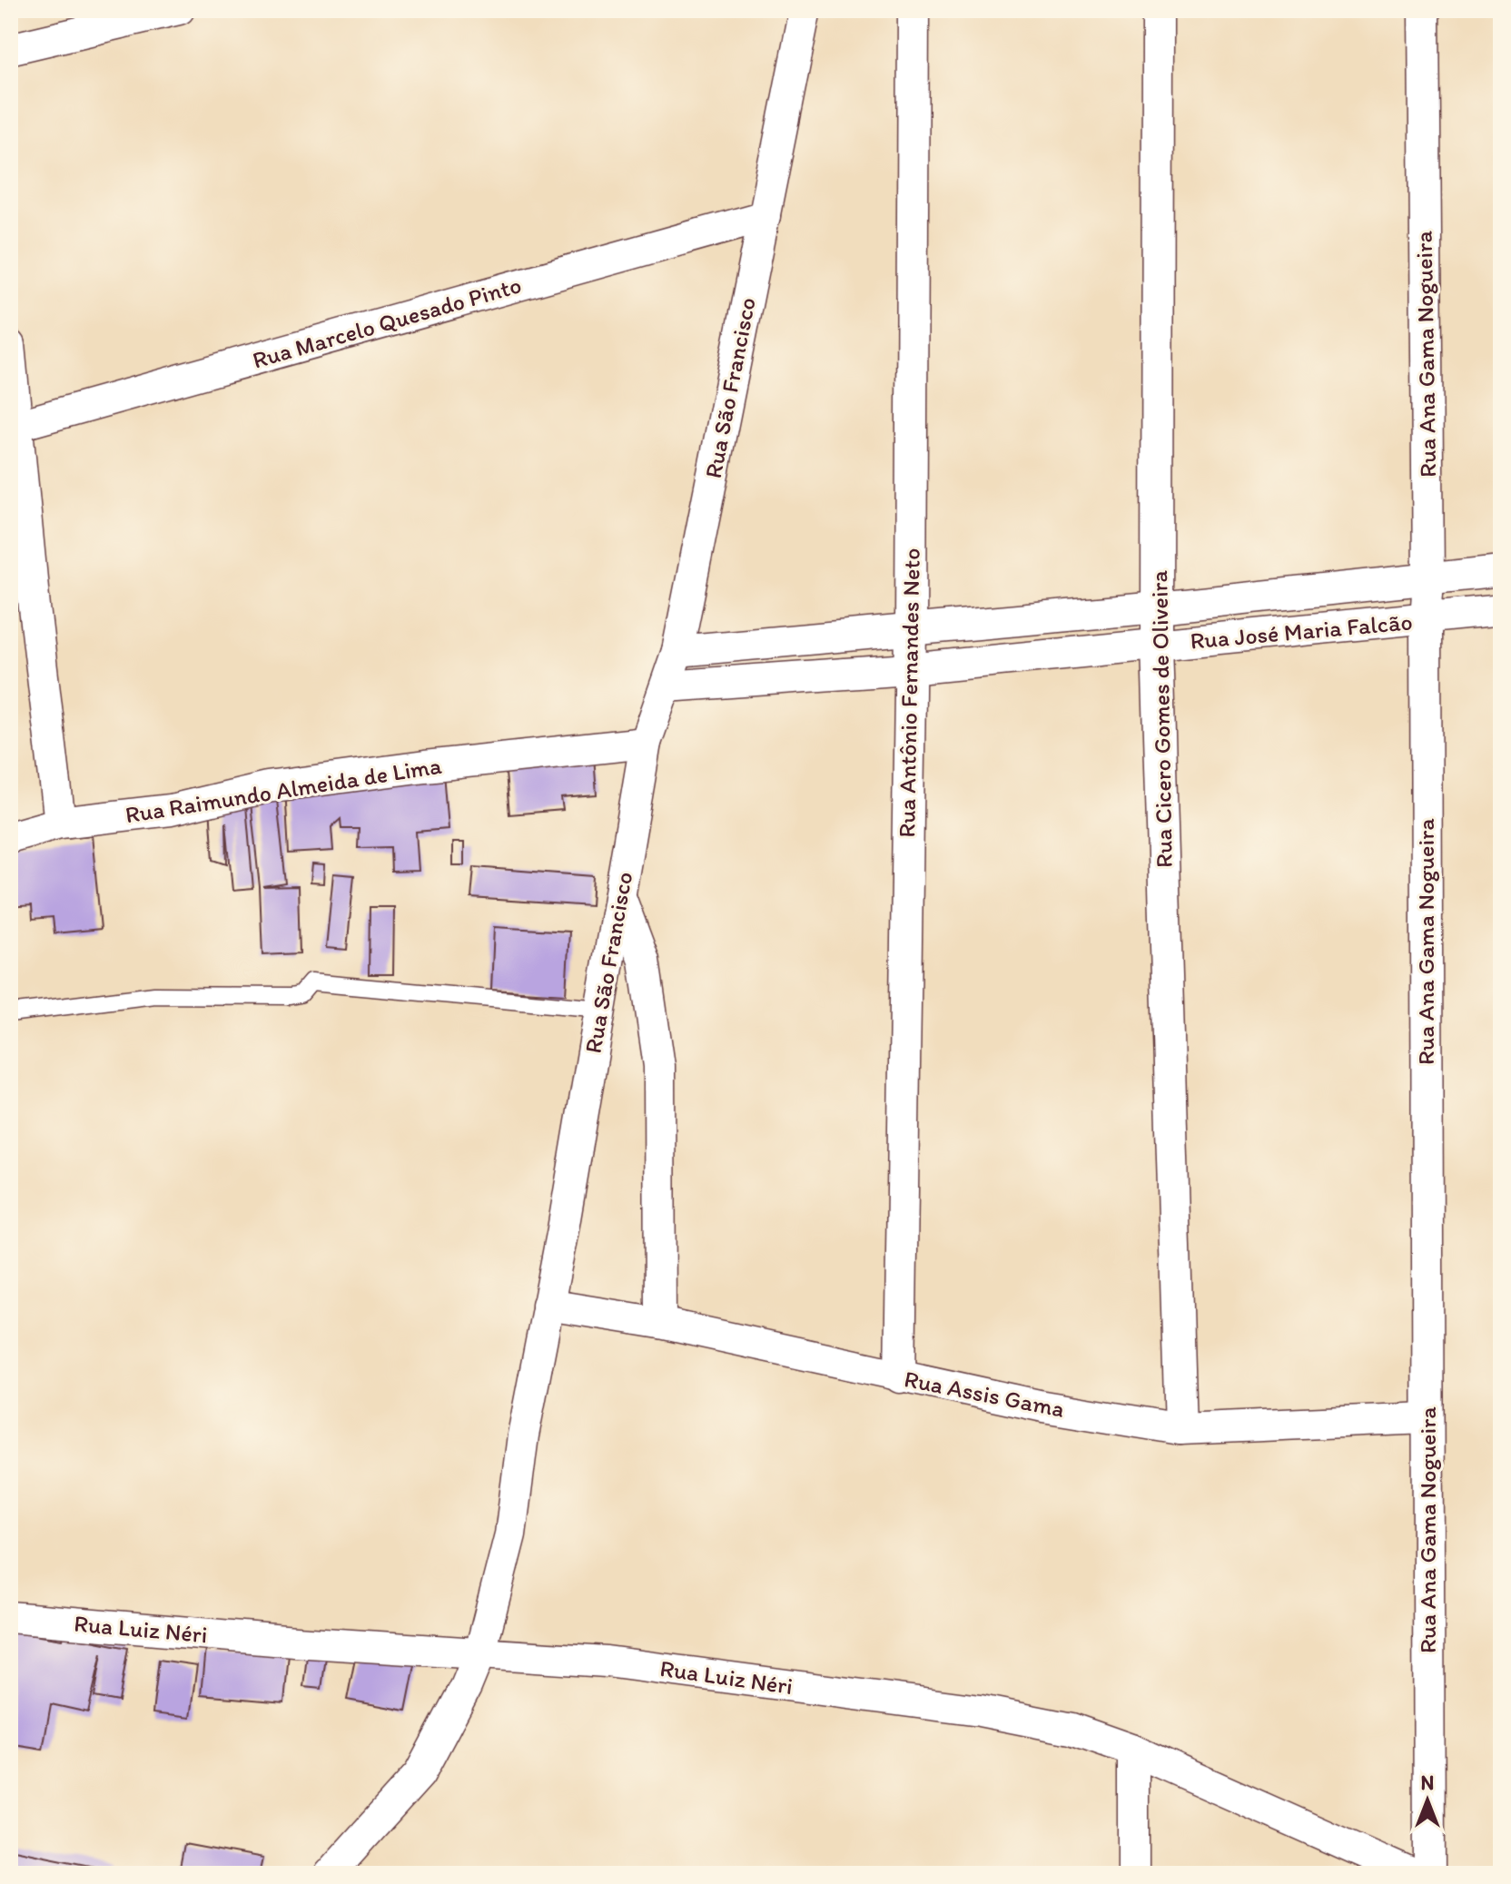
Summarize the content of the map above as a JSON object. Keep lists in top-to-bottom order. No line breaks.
{"streets":{"street":["Rua Marcelo Quesado Pinto","Rua Ana Gama Nogueira","Rua São Francisco","Rua José Maria Falcão","Rua Antônio Fernandes Neto","Rua Cicero Gomes de Oliveira","Rua Raimundo Almeida de Lima","Rua Assis Gama","Rua Luiz Néri"]},"crossings":[["Rua Marcelo Quesado Pinto","Rua São Francisco"],["Rua Ana Gama Nogueira","Rua José Maria Falcão"],["Rua Ana Gama Nogueira","Rua Assis Gama"],["Rua São Francisco","Rua José Maria Falcão"],["Rua São Francisco","Rua Raimundo Almeida de Lima"],["Rua São Francisco","Rua Assis Gama"],["Rua São Francisco","Rua Luiz Néri"],["Rua José Maria Falcão","Rua Antônio Fernandes Neto"],["Rua José Maria Falcão","Rua Cicero Gomes de Oliveira"],["Rua Antônio Fernandes Neto","Rua Assis Gama"],["Rua Cicero Gomes de Oliveira","Rua Assis Gama"]],"north":"top"}
